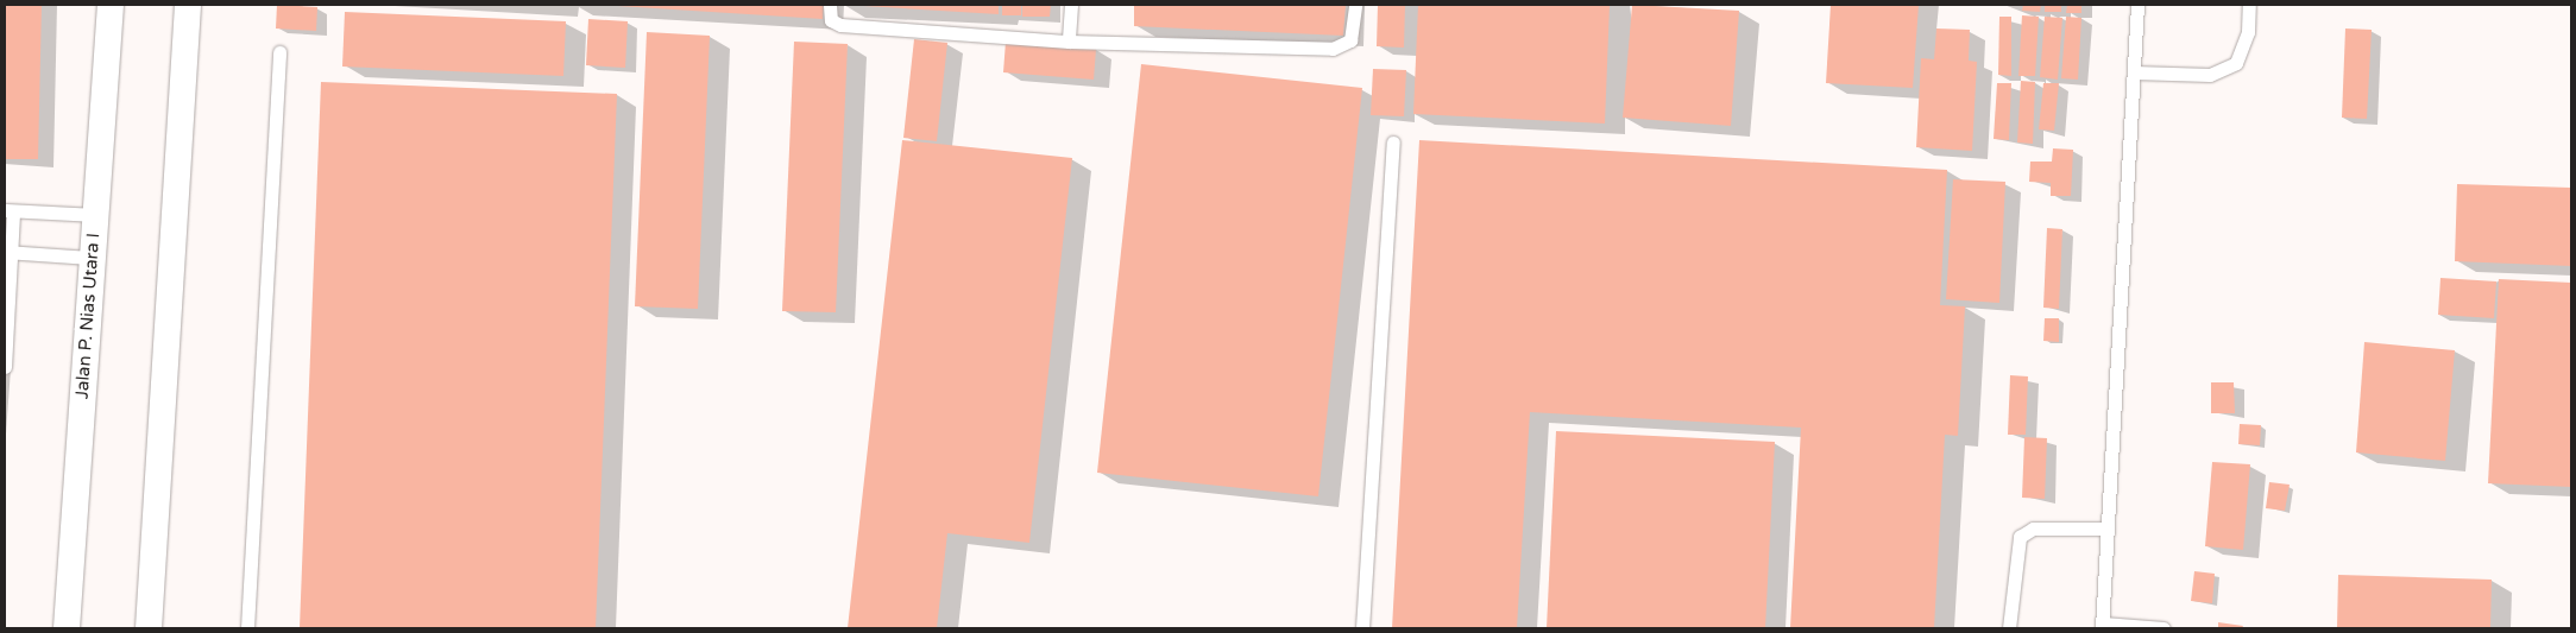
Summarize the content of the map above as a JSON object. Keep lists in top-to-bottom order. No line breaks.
{"streets":{"street":["Jalan P. Nias Utara I"]}}
